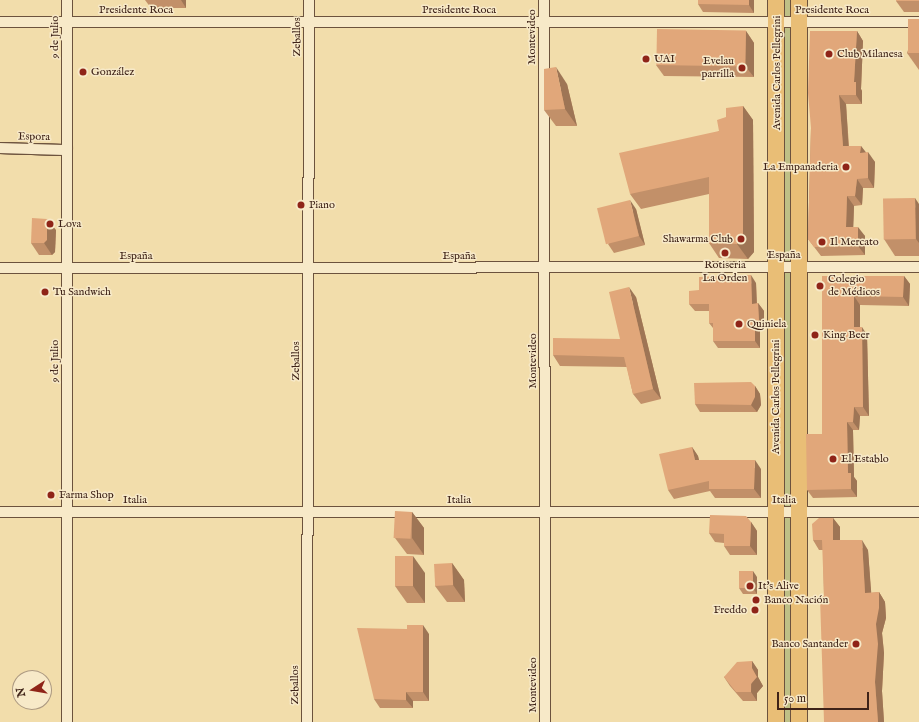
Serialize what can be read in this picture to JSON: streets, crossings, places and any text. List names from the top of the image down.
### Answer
{
  "streets": {
    "main road": ["Avenida Carlos Pellegrini"],
    "street": [
      "Presidente Roca",
      "9 de Julio",
      "Zeballos",
      "Montevideo",
      "Espora",
      "España",
      "Italia"
    ]
  },
  "crossings": [
    ["Presidente Roca", "9 de Julio"],
    ["Presidente Roca", "Zeballos"],
    ["Presidente Roca", "Montevideo"],
    ["Presidente Roca", "Avenida Carlos Pellegrini"],
    ["9 de Julio", "Espora"],
    ["9 de Julio", "España"],
    ["9 de Julio", "Italia"],
    ["Zeballos", "España"],
    ["Zeballos", "Italia"],
    ["Montevideo", "España"],
    ["Montevideo", "Italia"],
    ["Avenida Carlos Pellegrini", "España"],
    ["Avenida Carlos Pellegrini", "Italia"]
  ],
  "places": [
    "Club Milanesa",
    "UAI",
    "Evelau parrilla",
    "González",
    "La Empanaderia",
    "Piano",
    "Lova",
    "Shawarma Club",
    "Il Mercato",
    "Rotiseria La Orden",
    "Colegio de Médicos",
    "Tu Sandwich",
    "Quiniela",
    "King Beer",
    "El Establo",
    "Farma Shop",
    "It's Alive",
    "Banco Nación",
    "Freddo",
    "Banco Santander"
  ],
  "scale_bar": "50 m",
  "north": "left"
}
